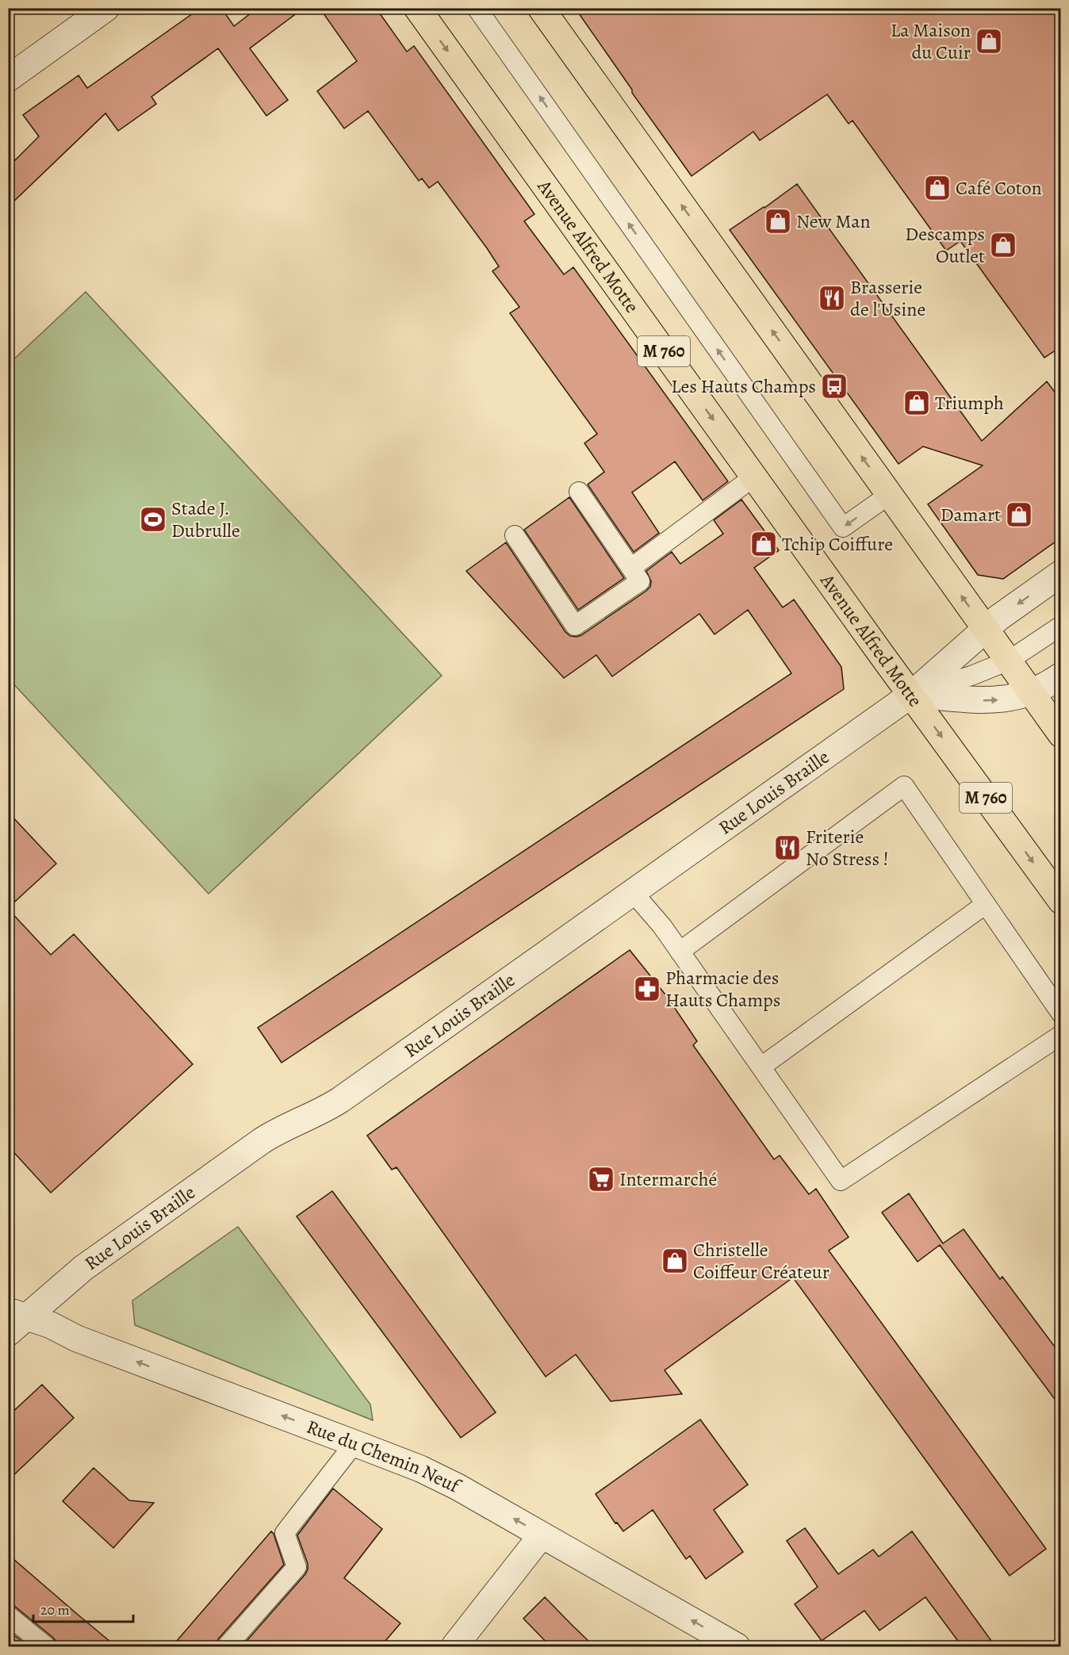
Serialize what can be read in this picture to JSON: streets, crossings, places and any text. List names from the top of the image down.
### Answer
{
  "streets": {
    "main road": ["Avenue Alfred Motte", "M 760"],
    "street": ["Rue Louis Braille", "Rue du Chemin Neuf"]
  },
  "crossings": [
    ["Avenue Alfred Motte", "Rue Louis Braille"],
    ["Rue Louis Braille", "Rue du Chemin Neuf"]
  ],
  "one_way": ["Rue du Chemin Neuf"],
  "places": {
    "shop": [
      "La Maison du Cuir",
      "Café Coton",
      "New Man",
      "Descamps Outlet",
      "Triumph",
      "Damart",
      "Tchip Coiffure",
      "Christelle Coiffeur Créateur"
    ],
    "restaurant": ["Brasserie de l'Usine", "Friterie No Stress !"],
    "bus stop": ["Les Hauts Champs"],
    "sports": ["Stade J. Dubrulle"],
    "pharmacy": ["Pharmacie des Hauts Champs"],
    "supermarket": ["Intermarché"]
  },
  "scale_bar": "20 m"
}
